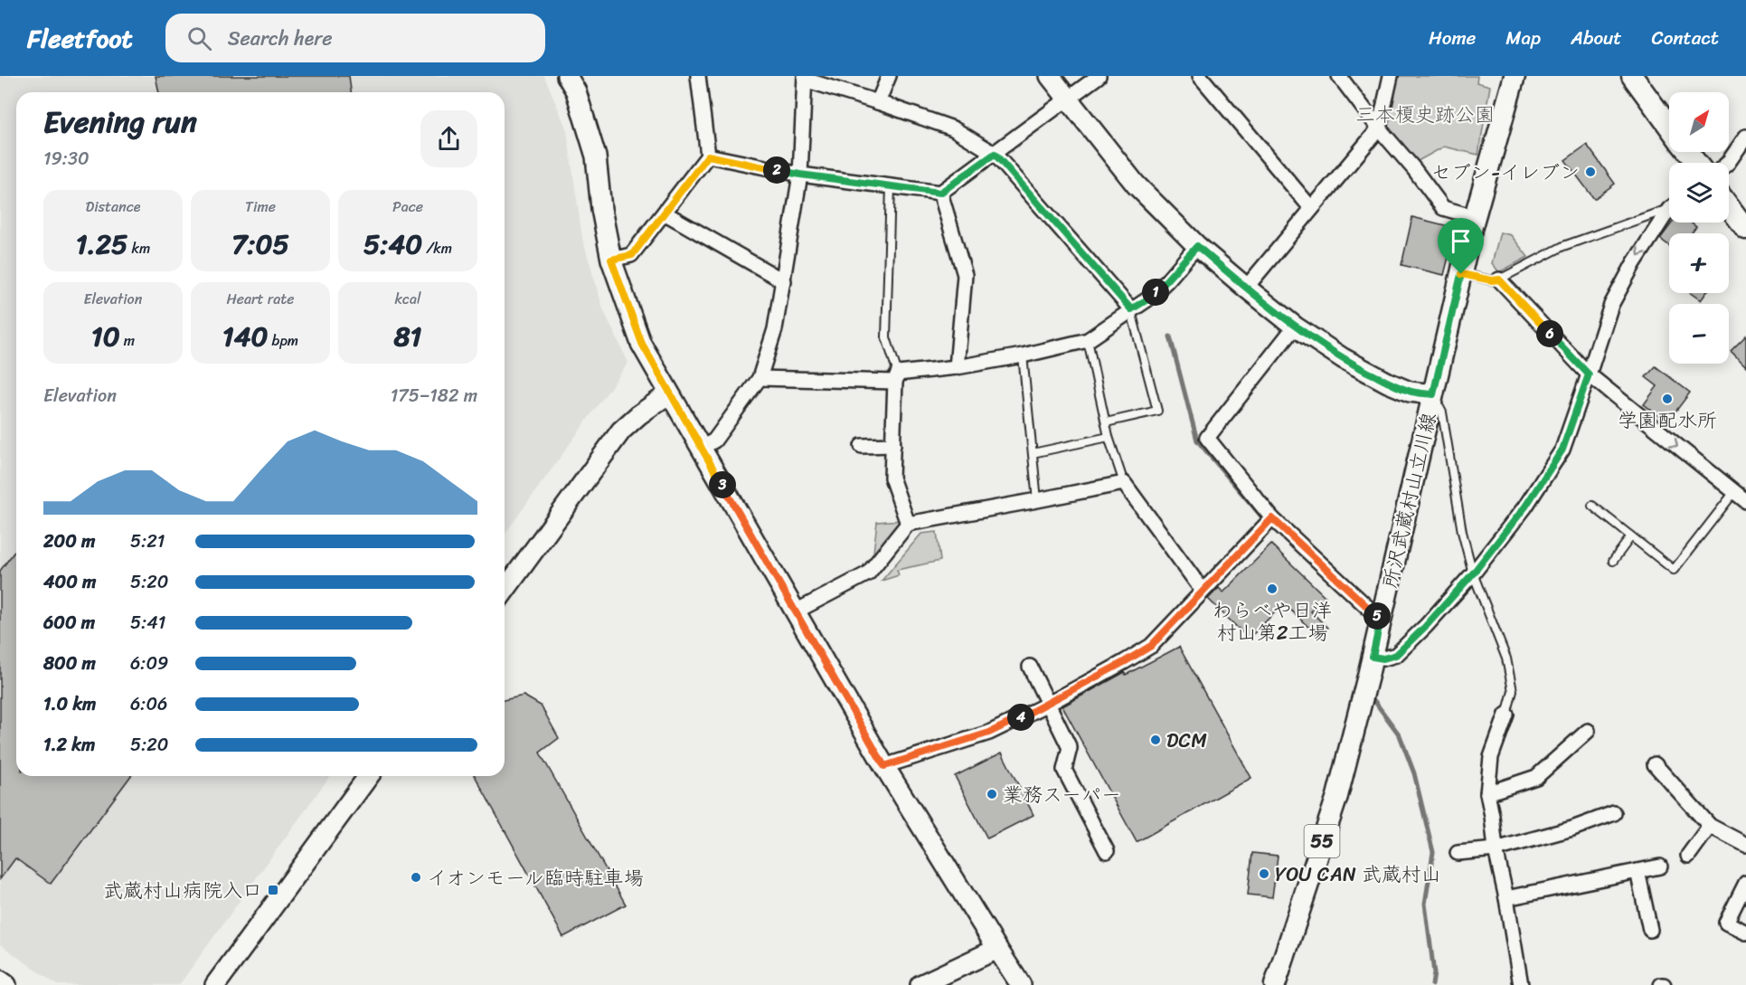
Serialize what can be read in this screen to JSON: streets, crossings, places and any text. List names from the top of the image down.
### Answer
{
  "streets": {
    "main road": ["所沢武蔵村山立川線", "55"]
  },
  "parks": ["三本榎史跡公園"],
  "places": {
    "other": [
      "セブン-イレブン",
      "学園配水所",
      "わらべや日洋 村山第2工場",
      "DCM",
      "業務スーパー",
      "YOU CAN 武蔵村山",
      "イオンモール臨時駐車場"
    ],
    "transit": ["武蔵村山病院入口"]
  },
  "north": "top right",
  "page": {
    "header": "Fleetfoot",
    "search": "Search here",
    "nav": [
      "Home",
      "Map",
      "About",
      "Contact"
    ],
    "map_buttons": ["+", "−"],
    "heading": ["Evening run", "19:30"],
    "pins": [
      "2",
      "1",
      "6",
      "3",
      "5",
      "4"
    ],
    "stats": [
      ["Distance", "1.25 km"],
      ["Time", "7:05"],
      ["Pace", "5:40 /km"],
      ["Elevation", "10 m"],
      ["Heart rate", "140 bpm"],
      ["kcal", "81"]
    ],
    "chart": ["Elevation", "175–182 m"],
    "list": [
      {
        "name": "200 m",
        "note": "5:21"
      },
      {
        "name": "400 m",
        "note": "5:20"
      },
      {
        "name": "600 m",
        "note": "5:41"
      },
      {
        "name": "800 m",
        "note": "6:09"
      },
      {
        "name": "1.0 km",
        "note": "6:06"
      },
      {
        "name": "1.2 km",
        "note": "5:20"
      }
    ]
  }
}
